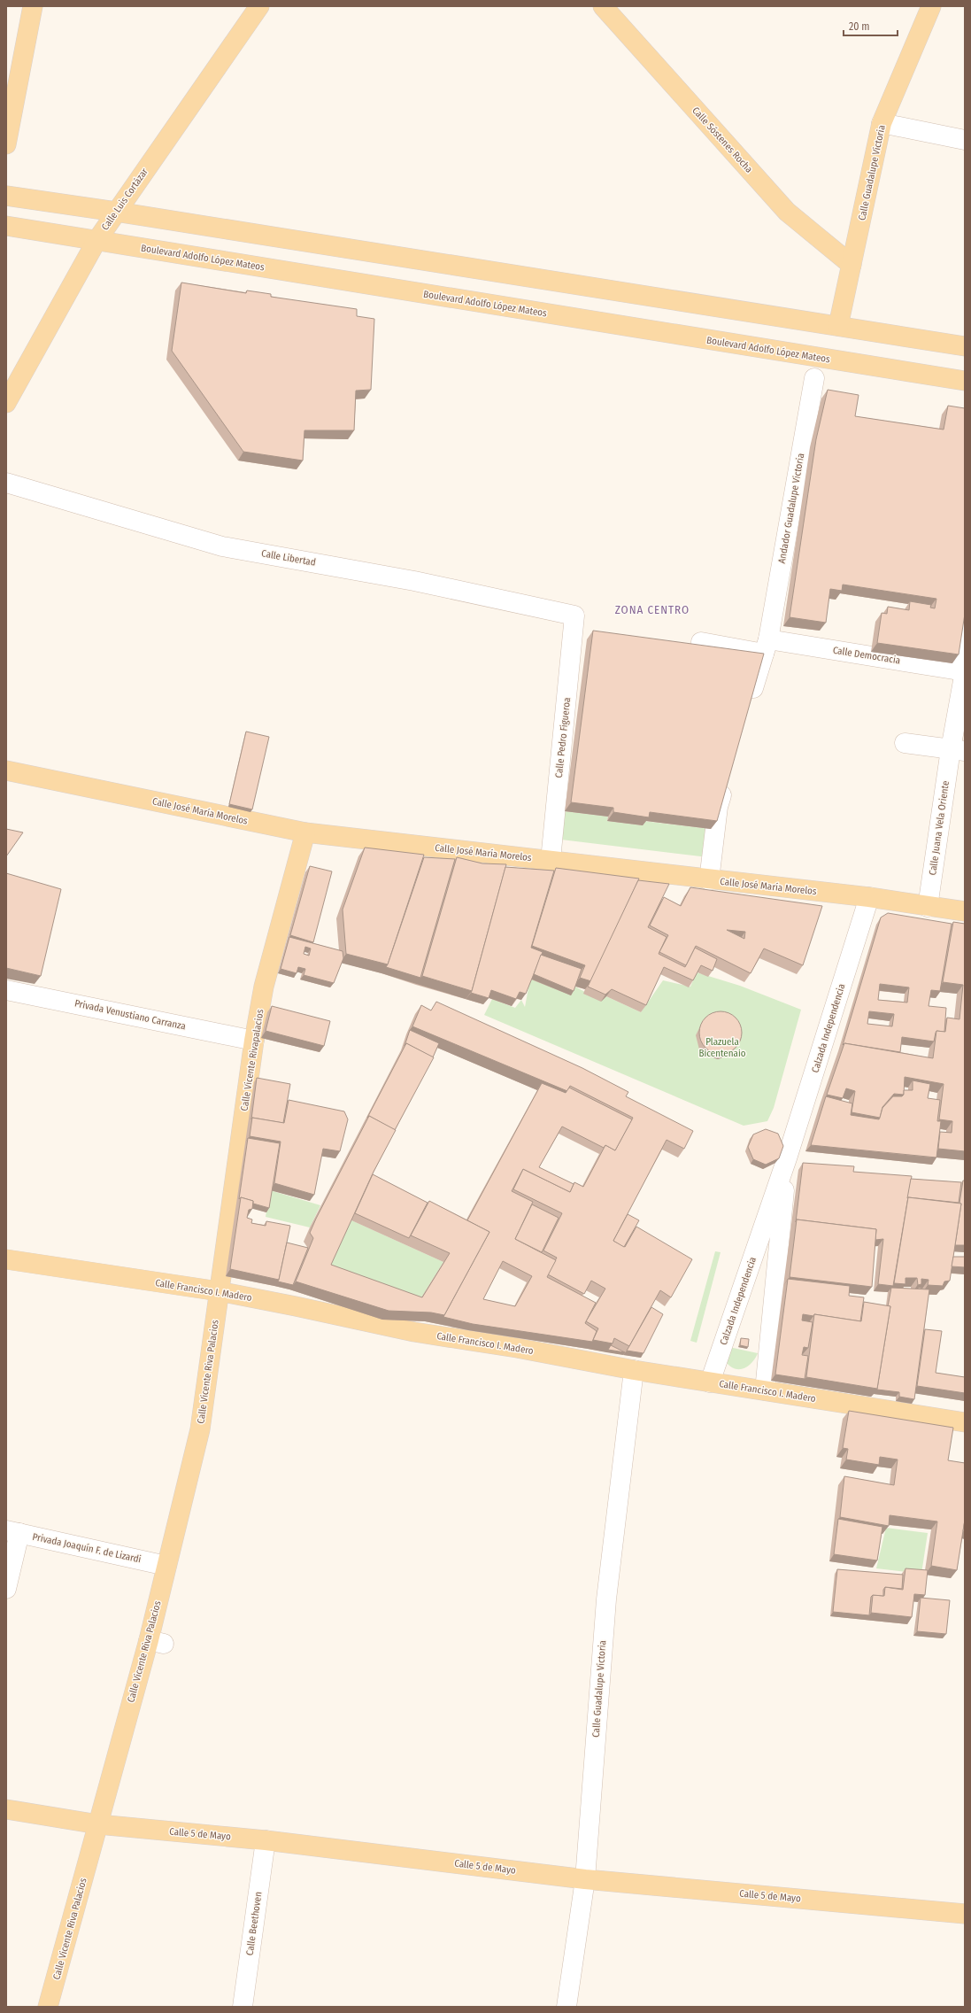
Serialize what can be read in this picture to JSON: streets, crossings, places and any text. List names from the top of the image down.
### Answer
{
  "streets": {
    "main road": [
      "Calle Sóstenes Rocha",
      "Calle Guadalupe Victoria",
      "Calle Luis Cortázar",
      "Boulevard Adolfo López Mateos",
      "Calle José María Morelos",
      "Calle Vicente Rivapalacios",
      "Calle Francisco I. Madero",
      "Calle Vicente Riva Palacios",
      "Calle 5 de Mayo"
    ],
    "street": [
      "Andador Guadalupe Victoria",
      "Calle Libertad",
      "Calle Democracia",
      "Calle Pedro Figueroa",
      "Calle Juana Vela Oriente",
      "Privada Venustiano Carranza",
      "Calzada Independencia",
      "Privada Joaquín F. de Lizardi",
      "Calle Beethoven"
    ]
  },
  "crossings": [
    ["Calle Sóstenes Rocha", "Calle Guadalupe Victoria"],
    ["Calle Guadalupe Victoria", "Calle Francisco I. Madero"],
    ["Calle Guadalupe Victoria", "Calle 5 de Mayo"],
    ["Calle Luis Cortázar", "Boulevard Adolfo López Mateos"],
    ["Andador Guadalupe Victoria", "Calle Democracia"],
    ["Calle Libertad", "Calle Pedro Figueroa"],
    ["Calle Democracia", "Calle Juana Vela Oriente"],
    ["Calle Pedro Figueroa", "Calle José María Morelos"],
    ["Calle José María Morelos", "Calle Juana Vela Oriente"],
    ["Calle José María Morelos", "Calzada Independencia"],
    ["Calle José María Morelos", "Calle Vicente Rivapalacios"],
    ["Privada Venustiano Carranza", "Calle Vicente Rivapalacios"],
    ["Calzada Independencia", "Calle Francisco I. Madero"],
    ["Calle Vicente Rivapalacios", "Calle Francisco I. Madero"],
    ["Calle Vicente Rivapalacios", "Calle Vicente Riva Palacios"],
    ["Calle Francisco I. Madero", "Calle Vicente Riva Palacios"],
    ["Calle Vicente Riva Palacios", "Privada Joaquín F. de Lizardi"],
    ["Calle Vicente Riva Palacios", "Calle 5 de Mayo"],
    ["Calle 5 de Mayo", "Calle Beethoven"]
  ],
  "districts": ["ZONA CENTRO"],
  "parks": ["Plazuela Bicentenaio"],
  "scale_bar": "20 m"
}
